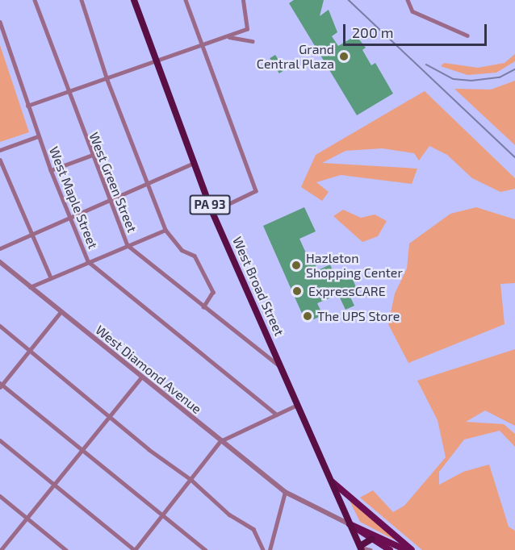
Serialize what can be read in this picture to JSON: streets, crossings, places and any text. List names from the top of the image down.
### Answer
{
  "streets": {
    "highway": ["PA 93", "West Broad Street"],
    "street": ["West Green Street", "West Maple Street", "West Diamond Avenue"]
  },
  "crossings": [
    ["West Green Street", "West Broad Street"],
    ["PA 93", "West Broad Street"],
    ["PA 93", "West Diamond Avenue"],
    ["West Broad Street", "West Diamond Avenue"]
  ],
  "places": [
    "Grand Central Plaza",
    "Hazleton Shopping Center",
    "ExpressCARE",
    "The UPS Store"
  ],
  "scale_bar": "200 m"
}
